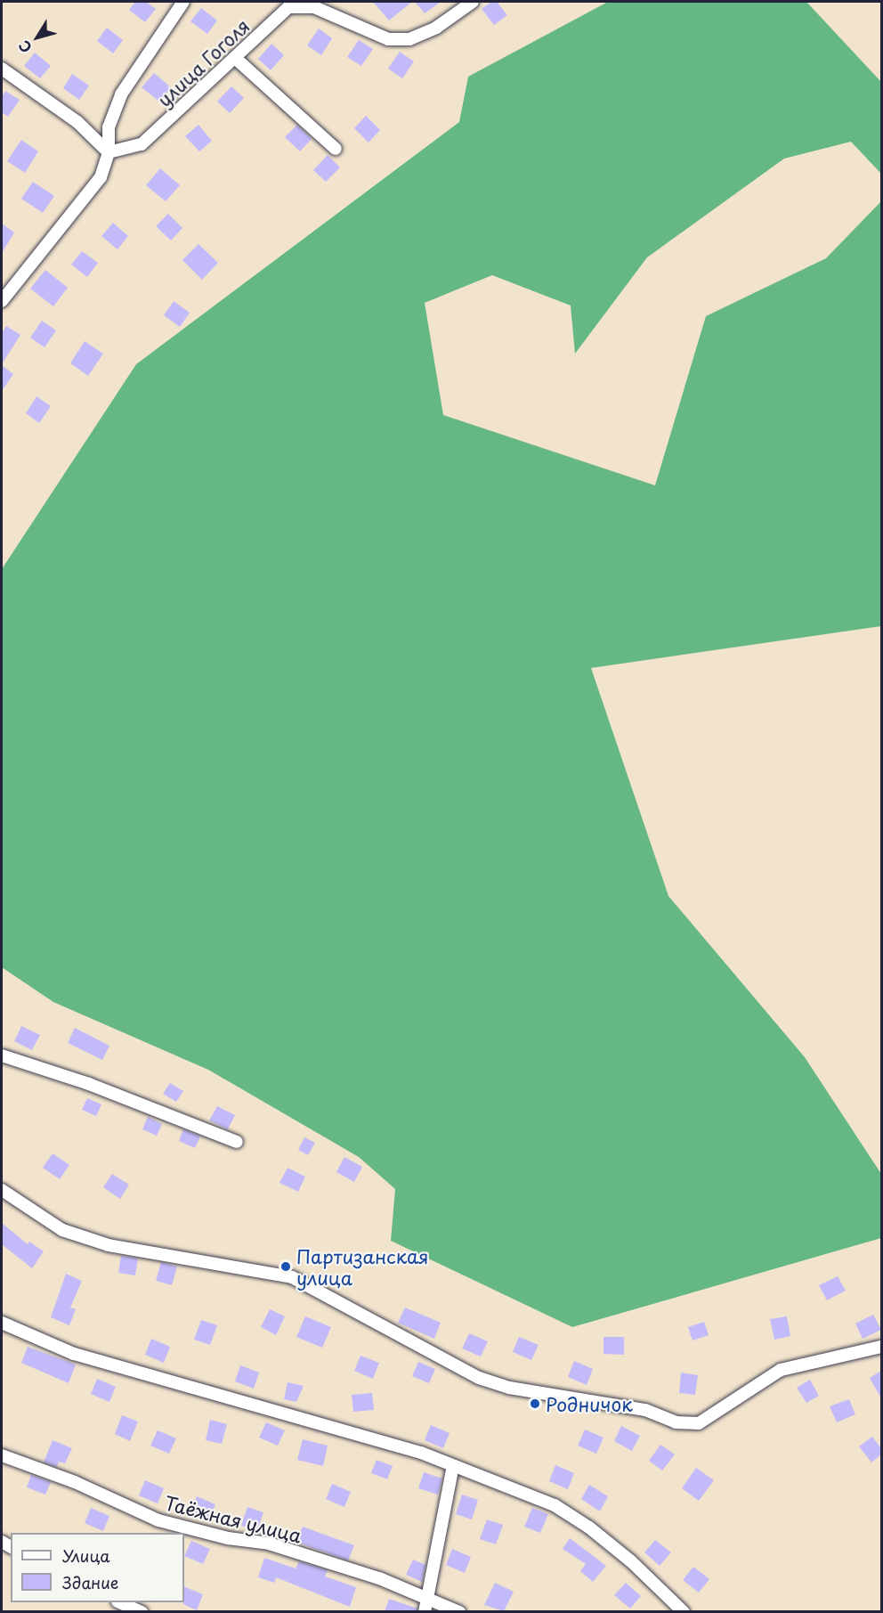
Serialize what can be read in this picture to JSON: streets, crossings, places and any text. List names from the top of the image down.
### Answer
{
  "streets": {
    "street": ["улица Гоголя", "Таёжная улица"]
  },
  "places": ["Партизанская улица", "Родничок"],
  "legend": ["Улица", "Здание"],
  "north": "bottom left"
}
